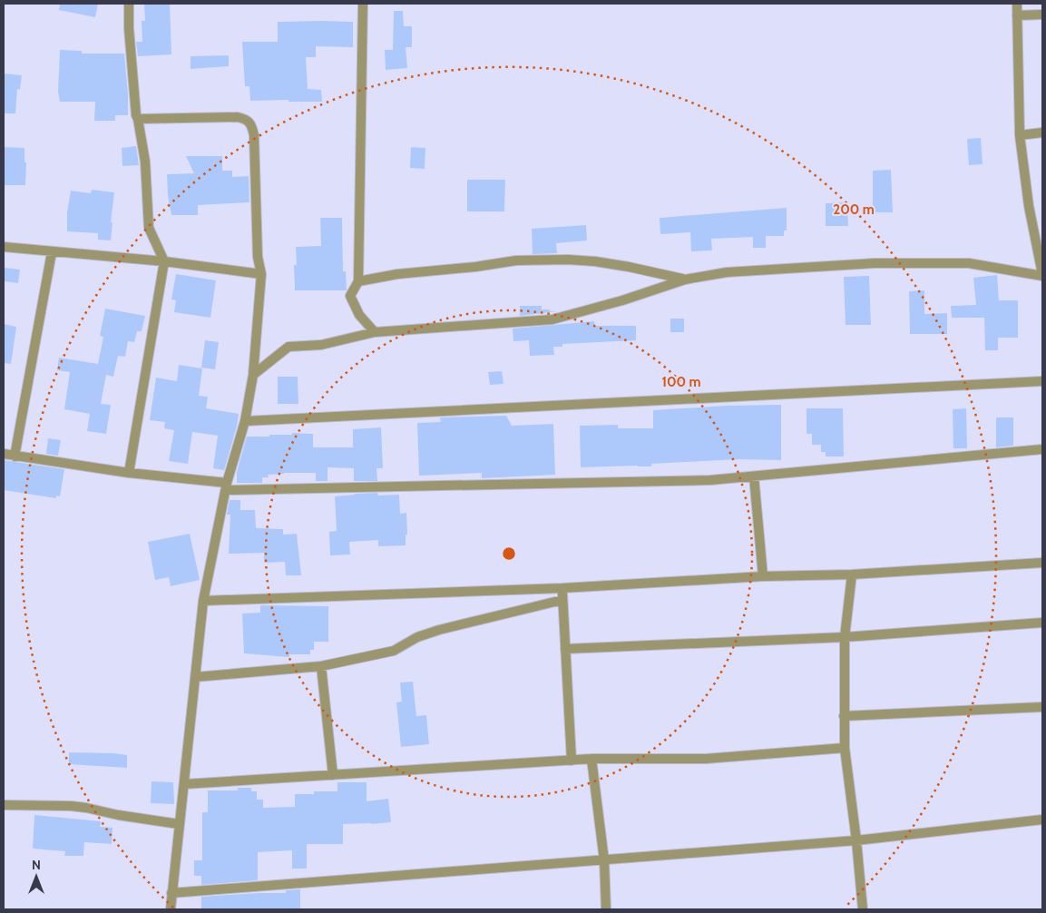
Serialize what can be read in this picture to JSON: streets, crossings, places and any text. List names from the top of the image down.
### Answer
{
  "north": "top",
  "rings": ["200 m", "100 m"]
}
